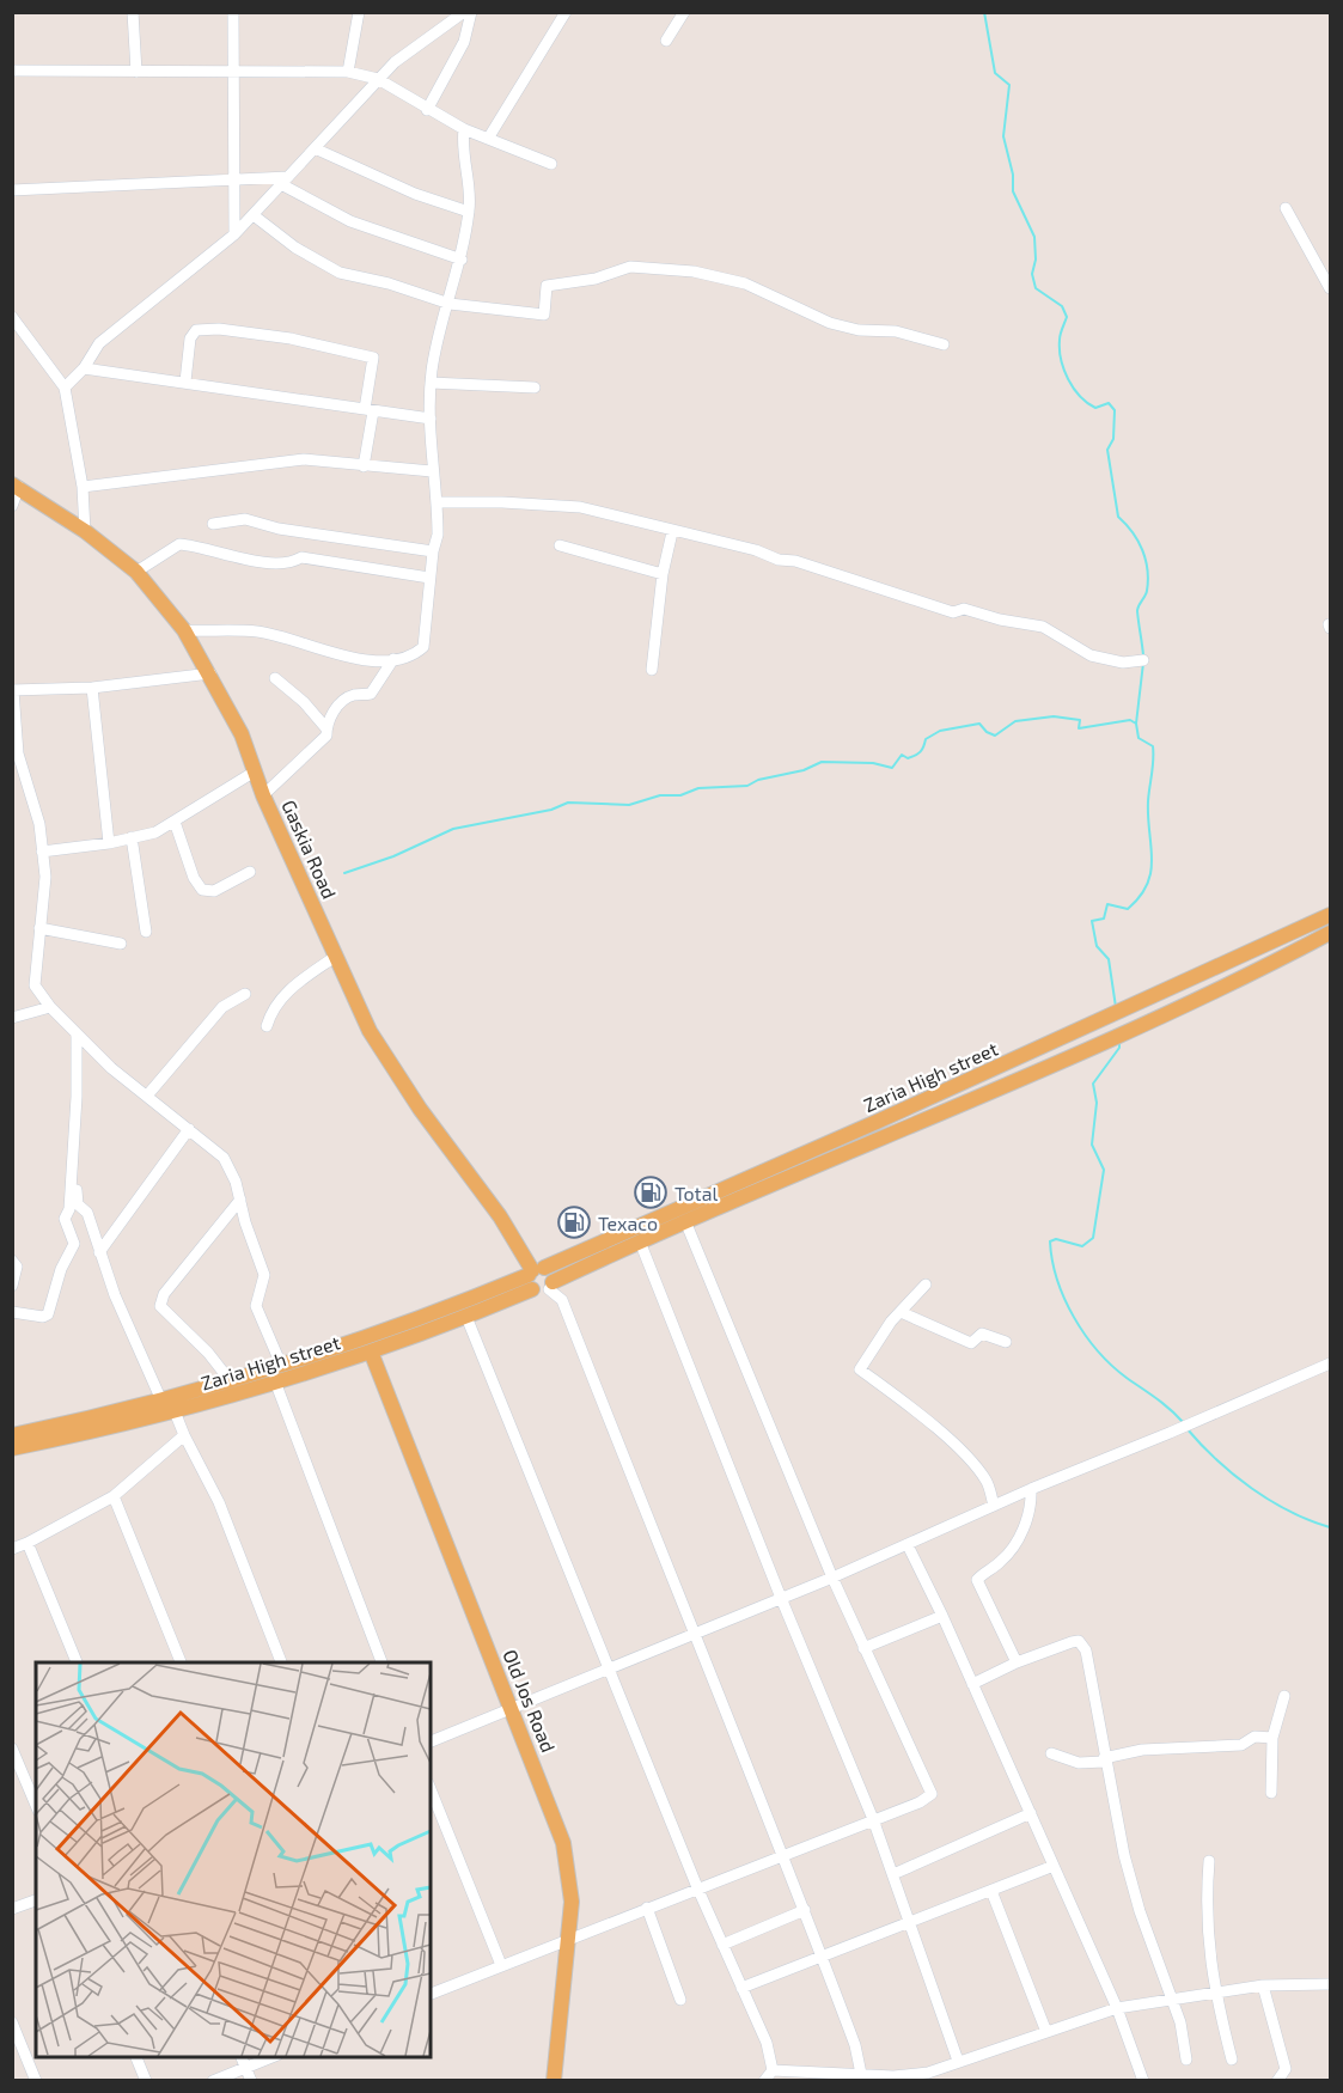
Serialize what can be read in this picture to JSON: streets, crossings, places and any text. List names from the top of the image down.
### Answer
{
  "streets": {
    "main road": ["Gaskia Road", "Zaria High street", "Old Jos Road"]
  },
  "crossings": [
    ["Gaskia Road", "Zaria High street"],
    ["Zaria High street", "Old Jos Road"]
  ],
  "places": {
    "fuel station": ["Total", "Texaco"]
  }
}
